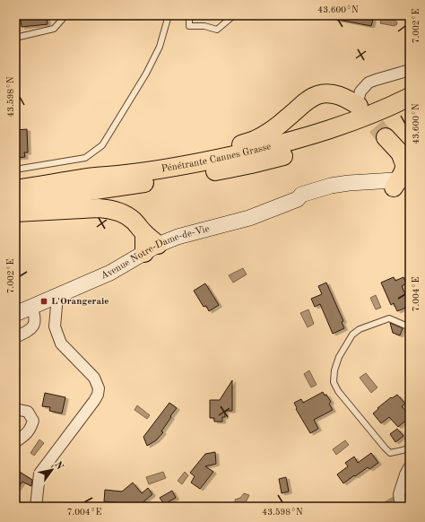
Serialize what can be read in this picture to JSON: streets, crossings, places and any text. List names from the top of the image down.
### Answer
{
  "streets": {
    "highway": ["Pénétrante Cannes Grasse"],
    "main road": ["Avenue Notre-Dame-de-Vie"]
  },
  "places": {
    "transit": ["L'Orangeraie"]
  },
  "north": "top right",
  "coordinates": [
    "43.600°N",
    "7.002°E",
    "43.598°N",
    "7.004°E"
  ]
}
